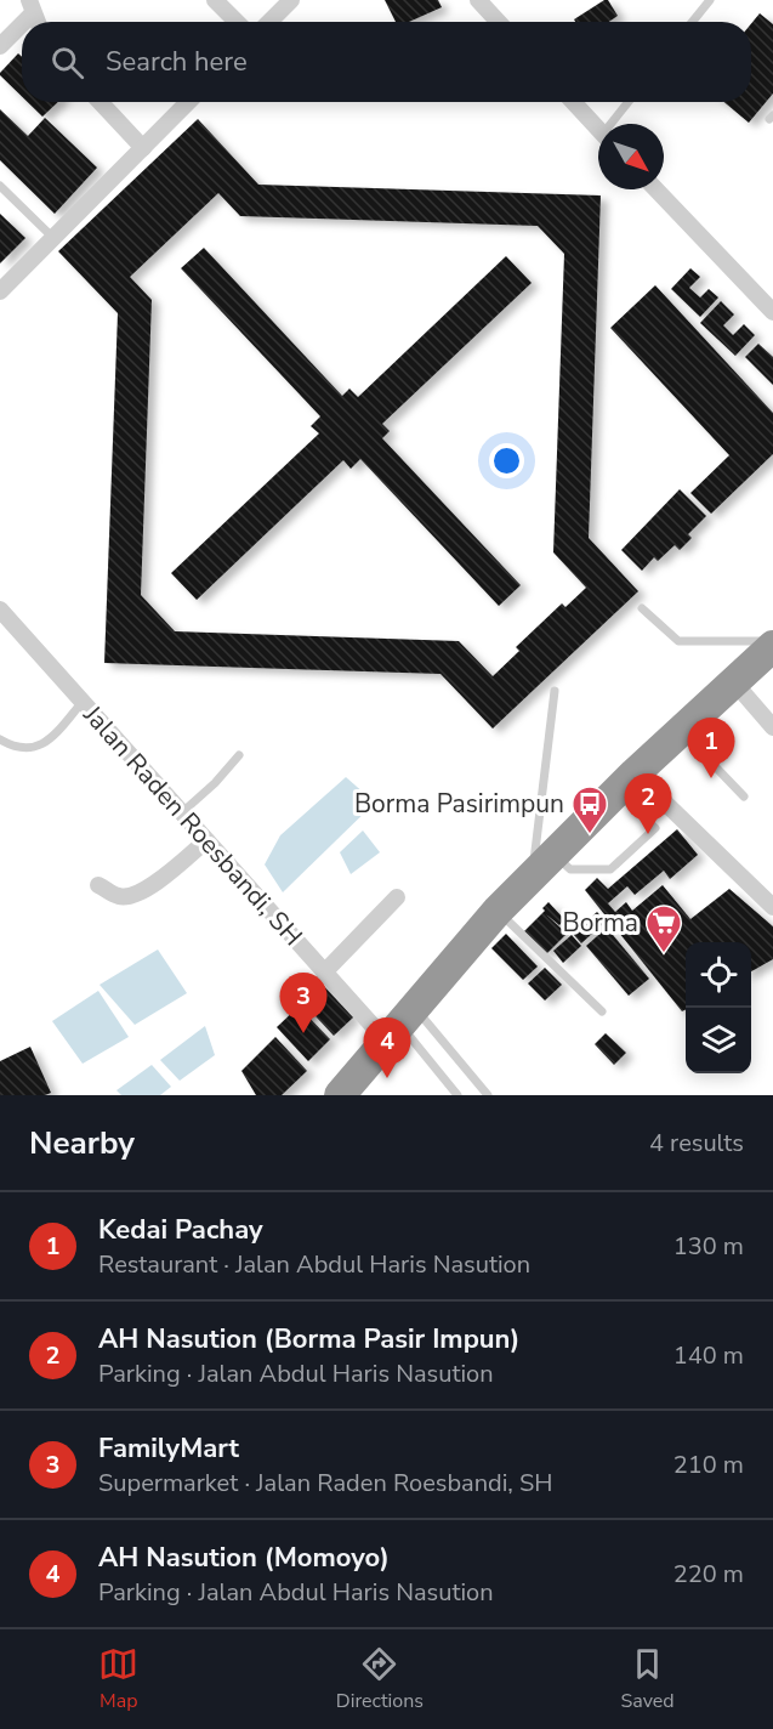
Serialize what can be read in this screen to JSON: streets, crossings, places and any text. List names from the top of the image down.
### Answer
{
  "streets": {
    "street": ["Jalan Raden Roesbandi, SH"]
  },
  "places": {
    "bus stop": ["Borma Pasirimpun"],
    "supermarket": ["Borma"]
  },
  "north": "bottom right",
  "page": {
    "search": "Search here",
    "pins": [
      "1",
      "2",
      "3",
      "4"
    ],
    "heading": ["Nearby", "4 results"],
    "list": [
      {
        "mark": "1",
        "name": "Kedai Pachay",
        "note": "Restaurant · Jalan Abdul Haris Nasution",
        "value": "130 m"
      },
      {
        "mark": "2",
        "name": "AH Nasution (Borma Pasir Impun)",
        "note": "Parking · Jalan Abdul Haris Nasution",
        "value": "140 m"
      },
      {
        "mark": "3",
        "name": "FamilyMart",
        "note": "Supermarket · Jalan Raden Roesbandi, SH",
        "value": "210 m"
      },
      {
        "mark": "4",
        "name": "AH Nasution (Momoyo)",
        "note": "Parking · Jalan Abdul Haris Nasution",
        "value": "220 m"
      }
    ],
    "nav": ["Map", "Directions", "Saved"]
  }
}
